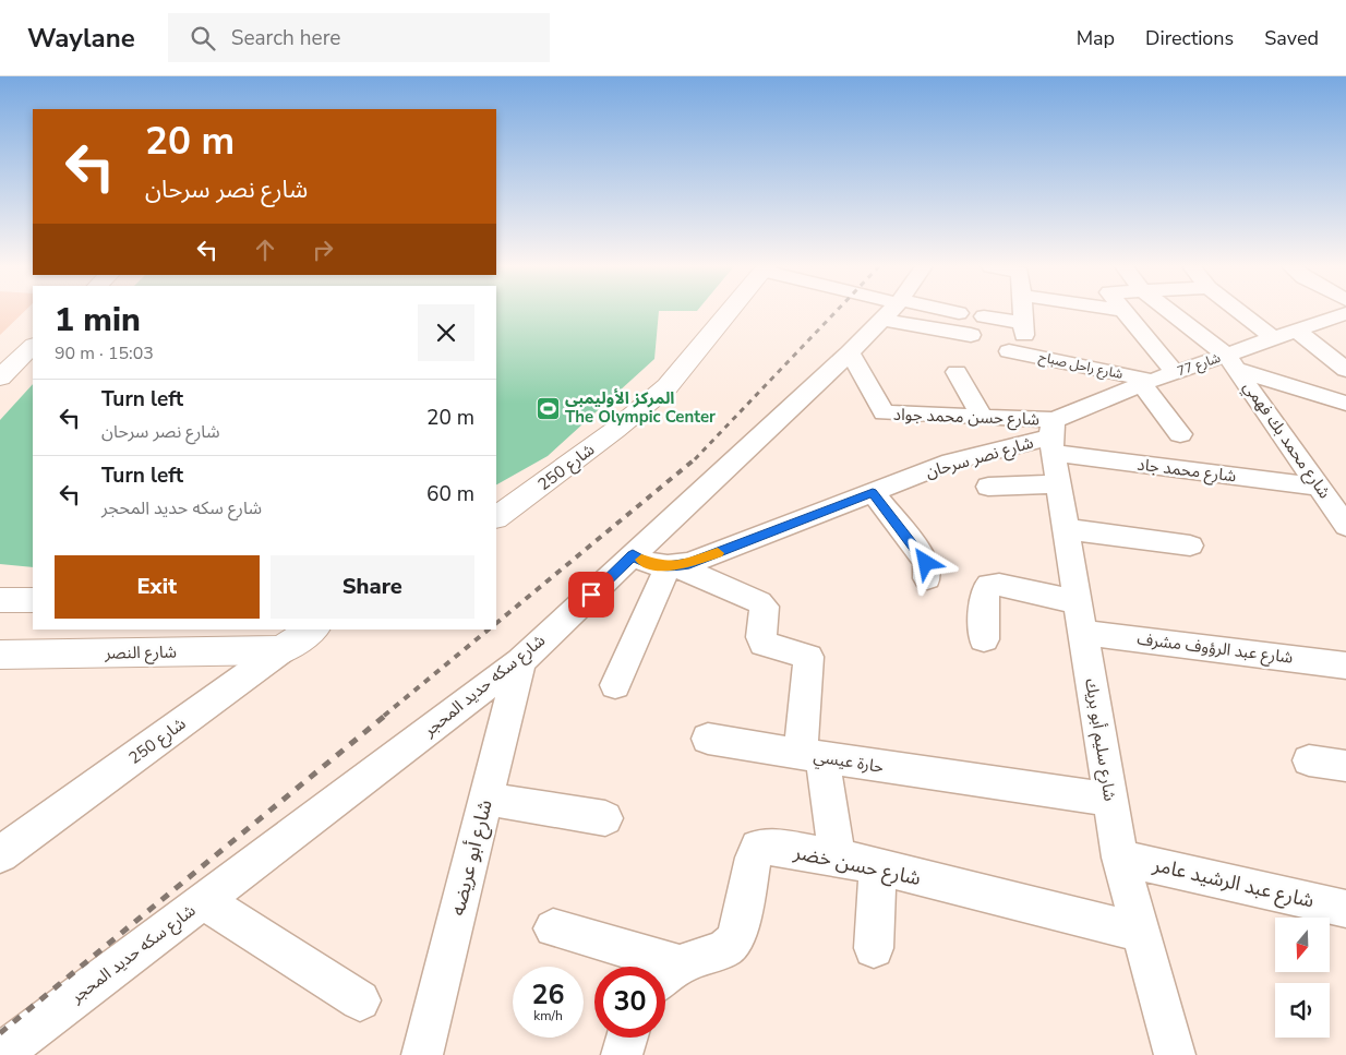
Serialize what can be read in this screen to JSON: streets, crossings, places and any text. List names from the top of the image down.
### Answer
{
  "streets": {
    "street": [
      "شارع 77",
      "شارع راحل صباح",
      "شارع حسن محمد جواد",
      "شارع محمد بك فهمي",
      "شارع نصر سرحان",
      "شارع 250",
      "شارع محمد جاد",
      "شارع عبد الرؤوف مشرف",
      "شارع النصر",
      "شارع سكه حديد المحجر",
      "شارع سليم أبو بريك",
      "حارة عيسي",
      "شارع أبو عريضه",
      "شارع حسن خضر",
      "شارع عبد الرشيد عامر"
    ]
  },
  "crossings": [
    ["شارع 77", "شارع راحل صباح"],
    ["شارع 77", "شارع حسن محمد جواد"],
    ["شارع 77", "شارع محمد بك فهمي"],
    ["شارع 77", "شارع نصر سرحان"],
    ["شارع 77", "شارع محمد جاد"],
    ["شارع 77", "شارع سليم أبو بريك"],
    ["شارع حسن محمد جواد", "شارع نصر سرحان"],
    ["شارع حسن محمد جواد", "شارع محمد جاد"],
    ["شارع حسن محمد جواد", "شارع سكه حديد المحجر"],
    ["شارع حسن محمد جواد", "شارع سليم أبو بريك"],
    ["شارع محمد بك فهمي", "شارع محمد جاد"],
    ["شارع نصر سرحان", "شارع محمد جاد"],
    ["شارع نصر سرحان", "شارع سليم أبو بريك"],
    ["شارع نصر سرحان", "حارة عيسي"],
    ["شارع 250", "شارع النصر"],
    ["شارع محمد جاد", "شارع سليم أبو بريك"],
    ["شارع عبد الرؤوف مشرف", "شارع سليم أبو بريك"],
    ["شارع سكه حديد المحجر", "شارع أبو عريضه"],
    ["شارع سليم أبو بريك", "حارة عيسي"],
    ["شارع سليم أبو بريك", "شارع حسن خضر"],
    ["شارع سليم أبو بريك", "شارع عبد الرشيد عامر"]
  ],
  "places": {
    "sports": ["المركز الأوليمبى The Olympic Center"]
  },
  "north": "bottom",
  "page": {
    "header": "Waylane",
    "search": "Search here",
    "nav": ["Map", "Directions", "Saved"],
    "turn": ["20 m", "شارع نصر سرحان"],
    "heading": ["1 min", "90 m · 15:03"],
    "list": [
      {
        "name": "Turn left",
        "note": "شارع نصر سرحان",
        "value": "20 m"
      },
      {
        "name": "Turn left",
        "note": "شارع سكه حديد المحجر",
        "value": "60 m"
      }
    ],
    "buttons": ["Exit", "Share"],
    "speed": "26 km/h",
    "limit": "30"
  }
}
